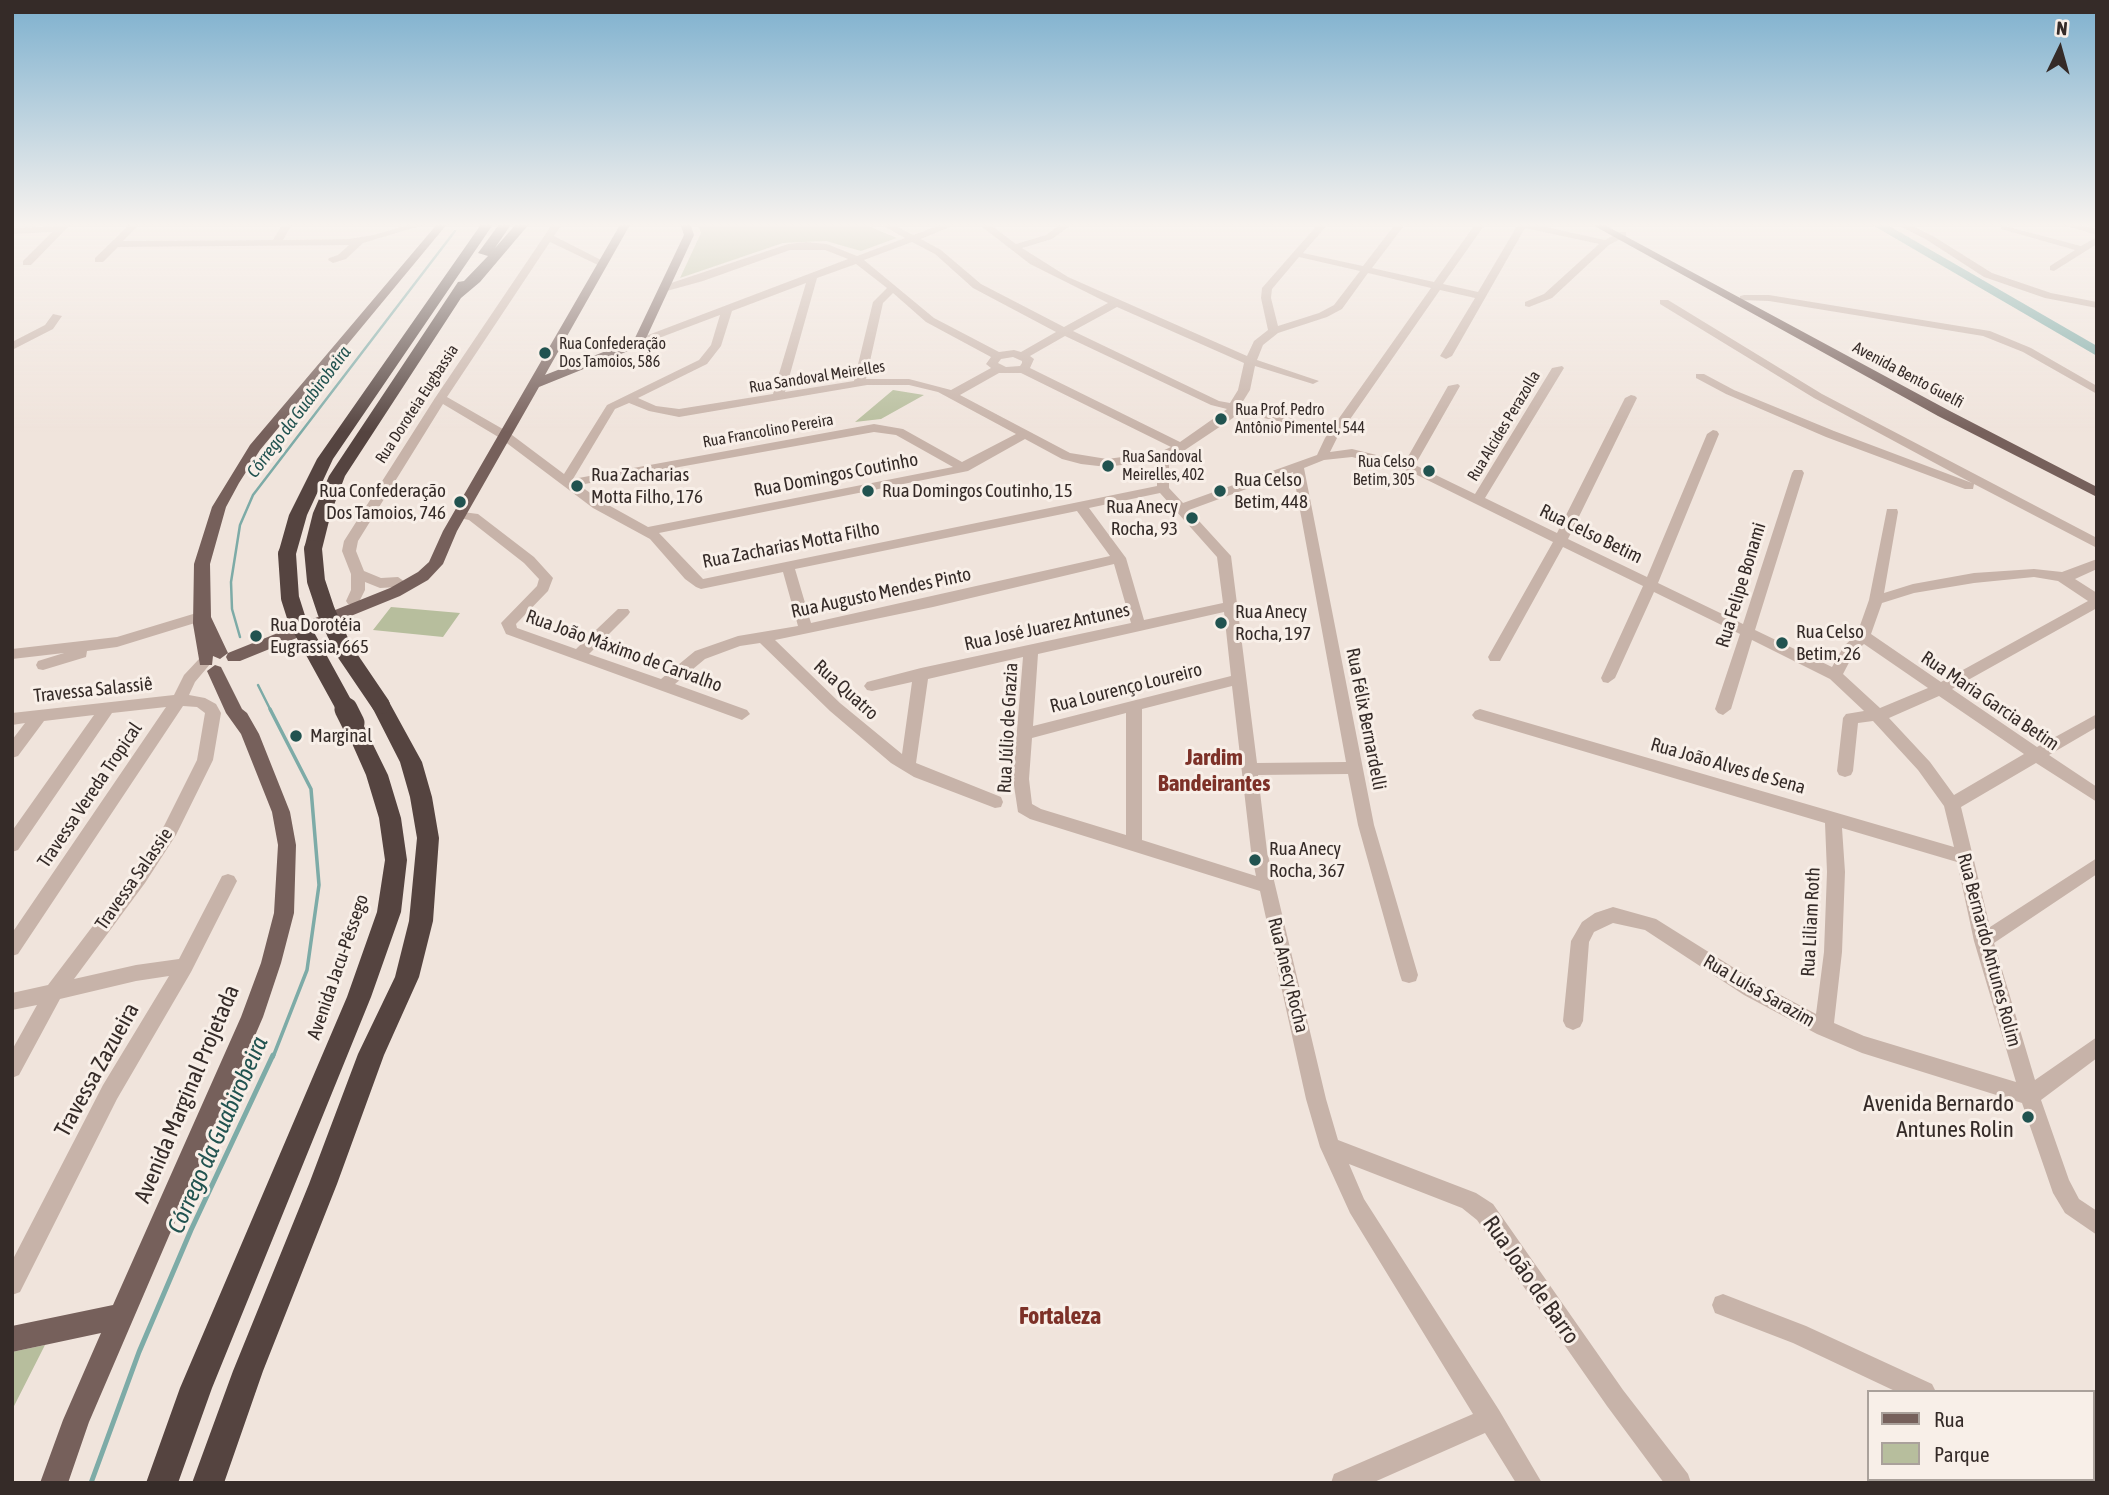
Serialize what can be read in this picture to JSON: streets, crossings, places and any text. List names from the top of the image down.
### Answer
{
  "streets": {
    "highway": ["Avenida Jacu-Pêssego"],
    "main road": ["Avenida Bento Guelfi", "Avenida Marginal Projetada"],
    "street": [
      "Rua Sandoval Meirelles",
      "Rua Doroteia Eugbassia",
      "Rua Alcides Perazolla",
      "Rua Francolino Pereira",
      "Rua Domingos Coutinho",
      "Rua Celso Betim",
      "Rua Zacharias Motta Filho",
      "Rua Felipe Bonami",
      "Rua Augusto Mendes Pinto",
      "Rua José Juarez Antunes",
      "Rua João Máximo de Carvalho",
      "Rua Lourenço Loureiro",
      "Travessa Salassiê",
      "Rua Quatro",
      "Rua Maria Garcia Betim",
      "Rua Félix Bernardelli",
      "Rua Júlio de Grazia",
      "Rua João Alves de Sena",
      "Travessa Vereda Tropical",
      "Travessa Salassie",
      "Rua Liliam Roth",
      "Rua Bernardo Antunes Rolim",
      "Rua Anecy Rocha",
      "Rua Luísa Sarazim",
      "Travessa Zazueira",
      "Rua João de Barro"
    ]
  },
  "crossings": [
    ["Rua Sandoval Meirelles", "Rua Domingos Coutinho"],
    ["Rua Doroteia Eugbassia", "Rua Zacharias Motta Filho"],
    ["Rua Alcides Perazolla", "Rua Celso Betim"],
    ["Rua Francolino Pereira", "Rua Domingos Coutinho"],
    ["Rua Francolino Pereira", "Rua Zacharias Motta Filho"],
    ["Rua Domingos Coutinho", "Rua Zacharias Motta Filho"],
    ["Rua Celso Betim", "Rua Felipe Bonami"],
    ["Rua Celso Betim", "Rua Félix Bernardelli"],
    ["Rua Celso Betim", "Rua Bernardo Antunes Rolim"],
    ["Rua Celso Betim", "Rua Anecy Rocha"],
    ["Rua Zacharias Motta Filho", "Rua Anecy Rocha"],
    ["Rua Augusto Mendes Pinto", "Rua João Máximo de Carvalho"],
    ["Rua Augusto Mendes Pinto", "Rua Quatro"],
    ["Rua José Juarez Antunes", "Rua Júlio de Grazia"],
    ["Rua José Juarez Antunes", "Rua Anecy Rocha"],
    ["Rua Lourenço Loureiro", "Rua Júlio de Grazia"],
    ["Rua Lourenço Loureiro", "Rua Anecy Rocha"],
    ["Travessa Salassiê", "Travessa Vereda Tropical"],
    ["Travessa Salassiê", "Travessa Salassie"],
    ["Rua João Alves de Sena", "Rua Liliam Roth"],
    ["Rua João Alves de Sena", "Rua Bernardo Antunes Rolim"],
    ["Travessa Vereda Tropical", "Travessa Salassie"],
    ["Travessa Vereda Tropical", "Avenida Marginal Projetada"],
    ["Rua Liliam Roth", "Rua Luísa Sarazim"],
    ["Rua Bernardo Antunes Rolim", "Rua Luísa Sarazim"],
    ["Rua Anecy Rocha", "Rua João de Barro"]
  ],
  "districts": ["Jardim Bandeirantes", "Fortaleza"],
  "water": ["Córrego da Guabirobeira"],
  "places": [
    "Rua Confederação Dos Tamoios, 586",
    "Rua Prof. Pedro Antônio Pimentel, 544",
    "Rua Sandoval Meirelles, 402",
    "Rua Celso Betim, 305",
    "Rua Zacharias Motta Filho, 176",
    "Rua Domingos Coutinho, 15",
    "Rua Celso Betim, 448",
    "Rua Confederação Dos Tamoios, 746",
    "Rua Anecy Rocha, 93",
    "Rua Anecy Rocha, 197",
    "Rua Dorotéia Eugrassia, 665",
    "Rua Celso Betim, 26",
    "Marginal",
    "Rua Anecy Rocha, 367",
    "Avenida Bernardo Antunes Rolin"
  ],
  "legend": ["Rua", "Parque"],
  "north": "top"
}
